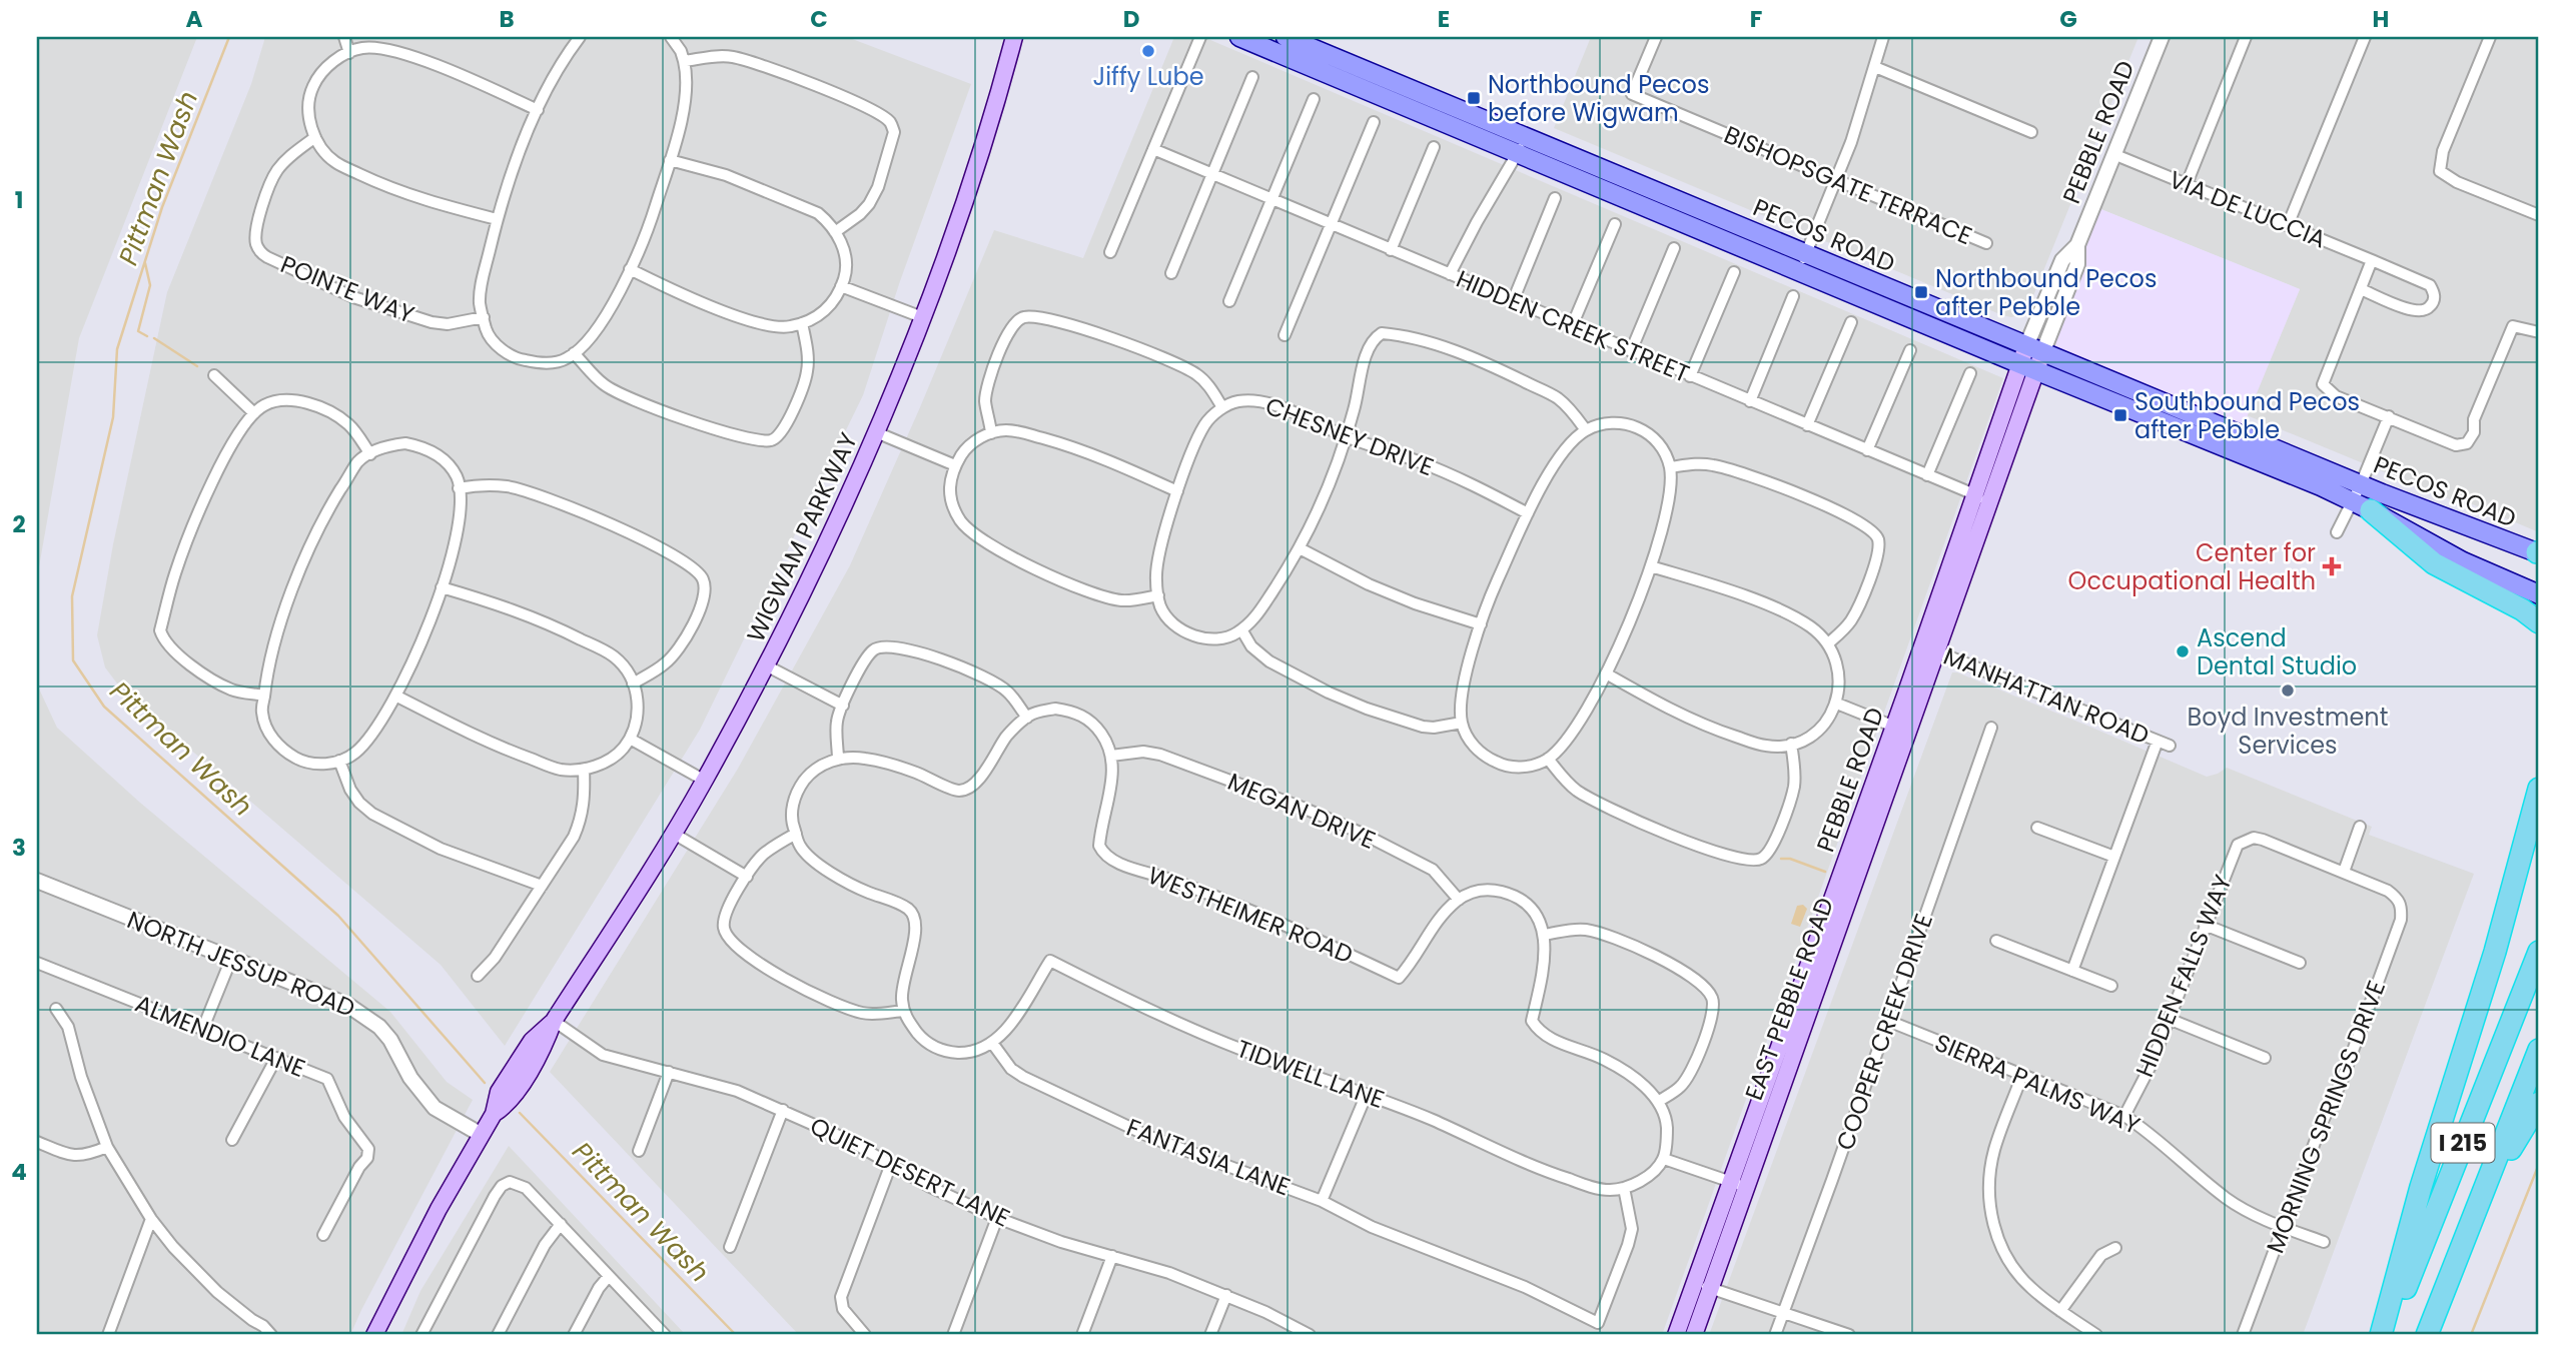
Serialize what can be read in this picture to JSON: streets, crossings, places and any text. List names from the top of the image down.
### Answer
{
  "streets": {
    "highway": ["I 215"],
    "main road": [
      "PEBBLE ROAD",
      "PECOS ROAD",
      "WIGWAM PARKWAY",
      "EAST PEBBLE ROAD"
    ],
    "street": [
      "BISHOPSGATE TERRACE",
      "VIA DE LUCCIA",
      "POINTE WAY",
      "HIDDEN CREEK STREET",
      "CHESNEY DRIVE",
      "MANHATTAN ROAD",
      "MEGAN DRIVE",
      "WESTHEIMER ROAD",
      "NORTH JESSUP ROAD",
      "HIDDEN FALLS WAY",
      "COOPER CREEK DRIVE",
      "ALMENDIO LANE",
      "TIDWELL LANE",
      "SIERRA PALMS WAY",
      "MORNING SPRINGS DRIVE",
      "FANTASIA LANE",
      "QUIET DESERT LANE"
    ]
  },
  "crossings": [
    ["PEBBLE ROAD", "VIA DE LUCCIA"],
    ["PEBBLE ROAD", "PECOS ROAD"],
    ["PEBBLE ROAD", "HIDDEN CREEK STREET"],
    ["PEBBLE ROAD", "MANHATTAN ROAD"],
    ["PEBBLE ROAD", "EAST PEBBLE ROAD"],
    ["PECOS ROAD", "EAST PEBBLE ROAD"],
    ["HIDDEN CREEK STREET", "EAST PEBBLE ROAD"],
    ["WIGWAM PARKWAY", "NORTH JESSUP ROAD"],
    ["WIGWAM PARKWAY", "QUIET DESERT LANE"],
    ["MANHATTAN ROAD", "EAST PEBBLE ROAD"],
    ["MEGAN DRIVE", "WESTHEIMER ROAD"],
    ["HIDDEN FALLS WAY", "SIERRA PALMS WAY"],
    ["HIDDEN FALLS WAY", "MORNING SPRINGS DRIVE"],
    ["COOPER CREEK DRIVE", "SIERRA PALMS WAY"],
    ["TIDWELL LANE", "FANTASIA LANE"],
    ["SIERRA PALMS WAY", "MORNING SPRINGS DRIVE"]
  ],
  "water": ["Pittman Wash"],
  "places": {
    "other": ["Jiffy Lube", "Ascend Dental Studio", "Boyd Investment Services"],
    "transit": ["Northbound Pecos before Wigwam", "Northbound Pecos after Pebble", "Southbound Pecos after Pebble"],
    "health": ["Center for Occupational Health"]
  },
  "grid": {
    "columns": [
      "A",
      "B",
      "C",
      "D",
      "E",
      "F",
      "G",
      "H"
    ],
    "rows": [
      "1",
      "2",
      "3",
      "4"
    ]
  }
}
